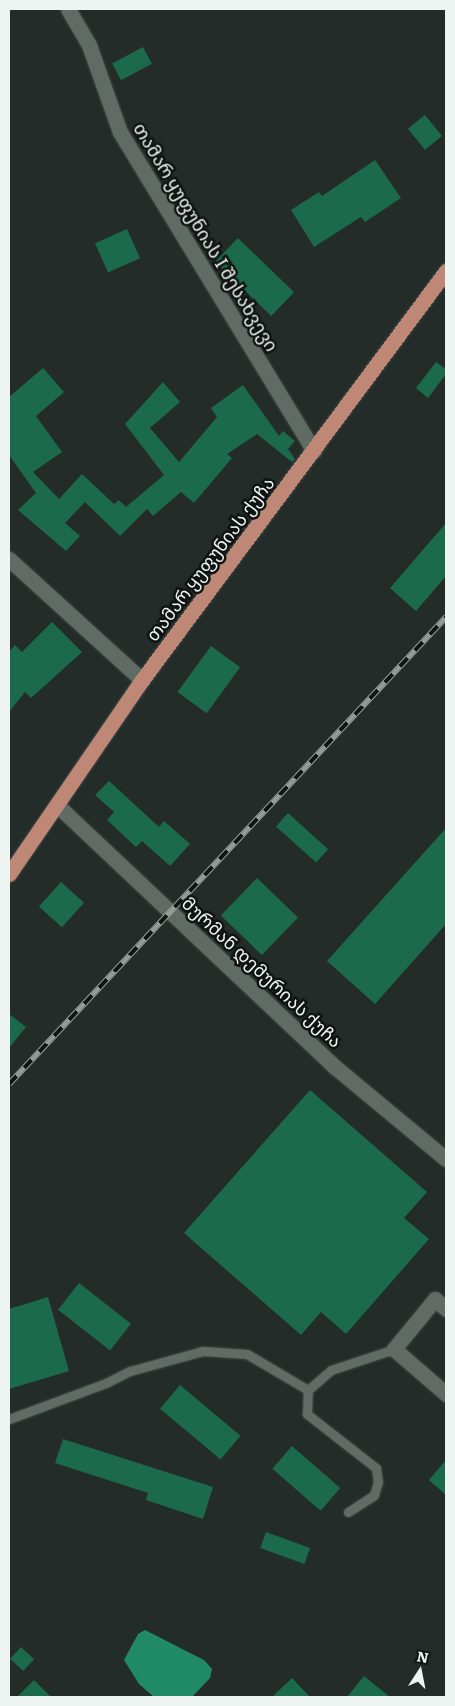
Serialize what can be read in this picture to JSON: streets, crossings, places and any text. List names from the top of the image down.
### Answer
{
  "streets": {
    "main road": ["თამარ ყუფუნიას ქუჩა"],
    "street": ["თამარ ყუფუნიას I შესახვევი", "მურმან დემურიას ქუჩა"]
  },
  "crossings": [
    ["თამარ ყუფუნიას I შესახვევი", "თამარ ყუფუნიას ქუჩა"],
    ["თამარ ყუფუნიას ქუჩა", "მურმან დემურიას ქუჩა"]
  ],
  "north": "top"
}
